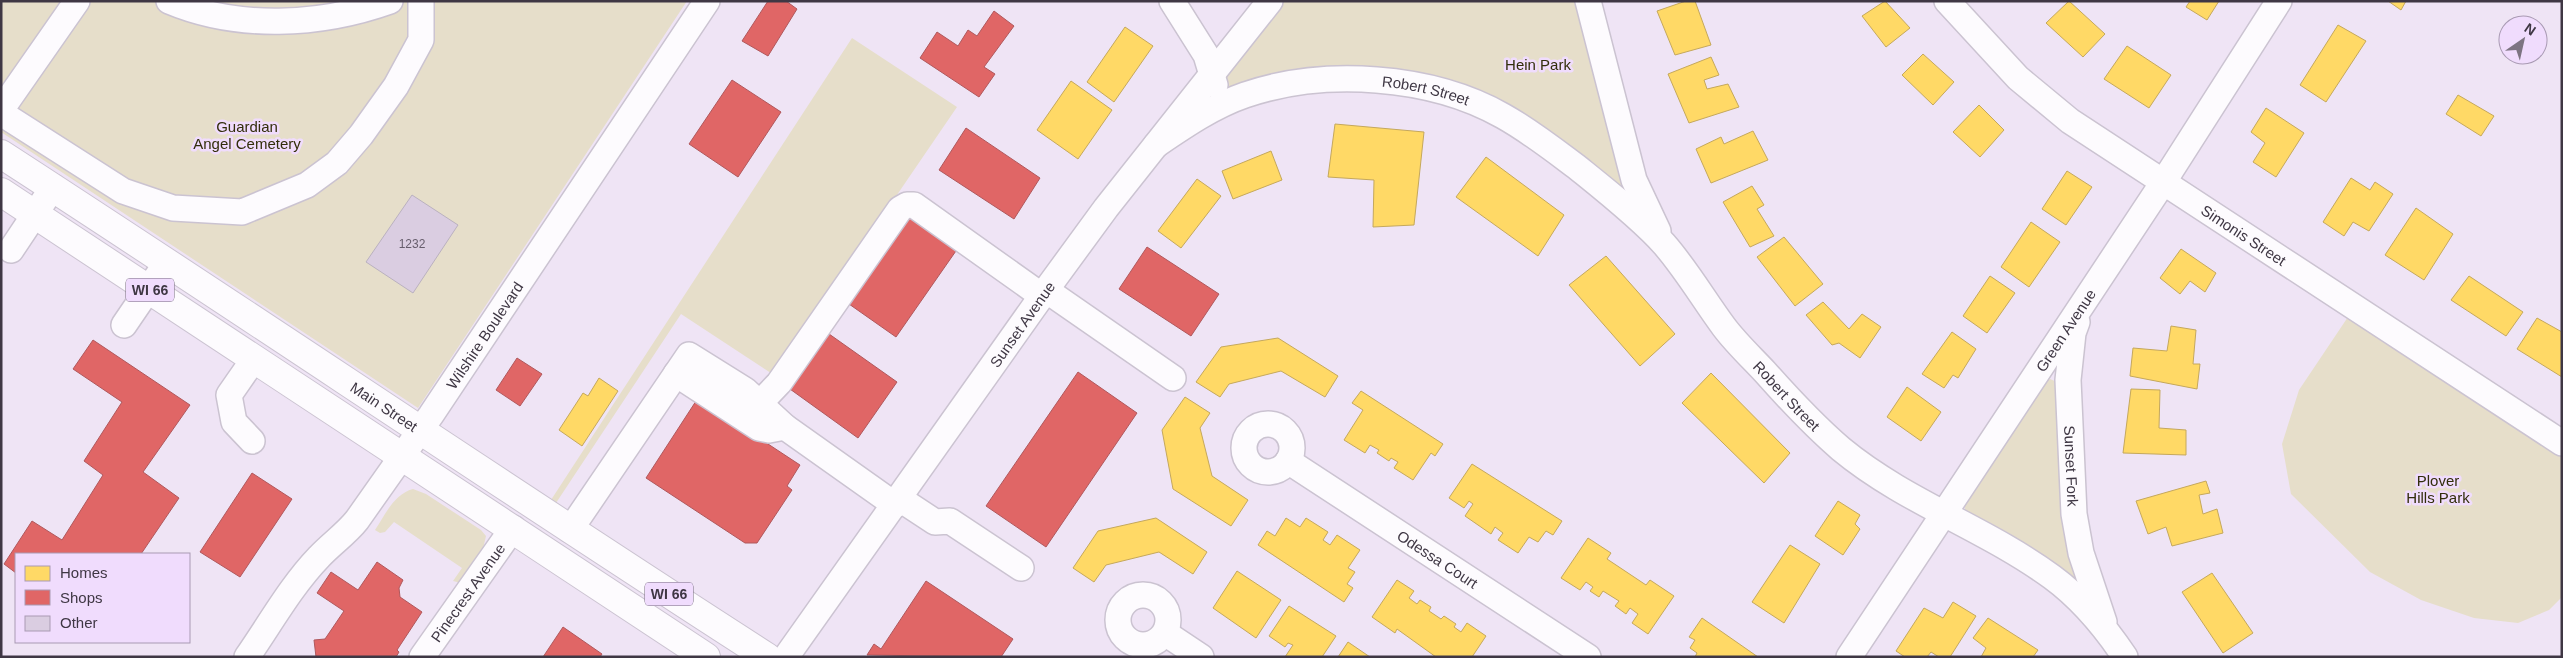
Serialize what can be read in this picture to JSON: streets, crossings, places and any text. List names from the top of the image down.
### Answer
{
  "streets": {
    "main road": ["WI 66", "Main Street"],
    "street": [
      "Robert Street",
      "Simonis Street",
      "Sunset Avenue",
      "Green Avenue",
      "Wilshire Boulevard",
      "Sunset Fork",
      "Odessa Court",
      "Pinecrest Avenue"
    ]
  },
  "crossings": [
    ["Robert Street", "Sunset Avenue"],
    ["Robert Street", "Green Avenue"],
    ["Robert Street", "Sunset Fork"],
    ["Simonis Street", "Green Avenue"],
    ["WI 66", "Wilshire Boulevard"],
    ["WI 66", "Pinecrest Avenue"],
    ["Green Avenue", "Sunset Fork"],
    ["Wilshire Boulevard", "Main Street"]
  ],
  "parks": ["Hein Park", "Guardian Angel Cemetery", "Plover Hills Park"],
  "house_numbers": ["1232"],
  "legend": ["Homes", "Shops", "Other"],
  "north": "top right"
}
